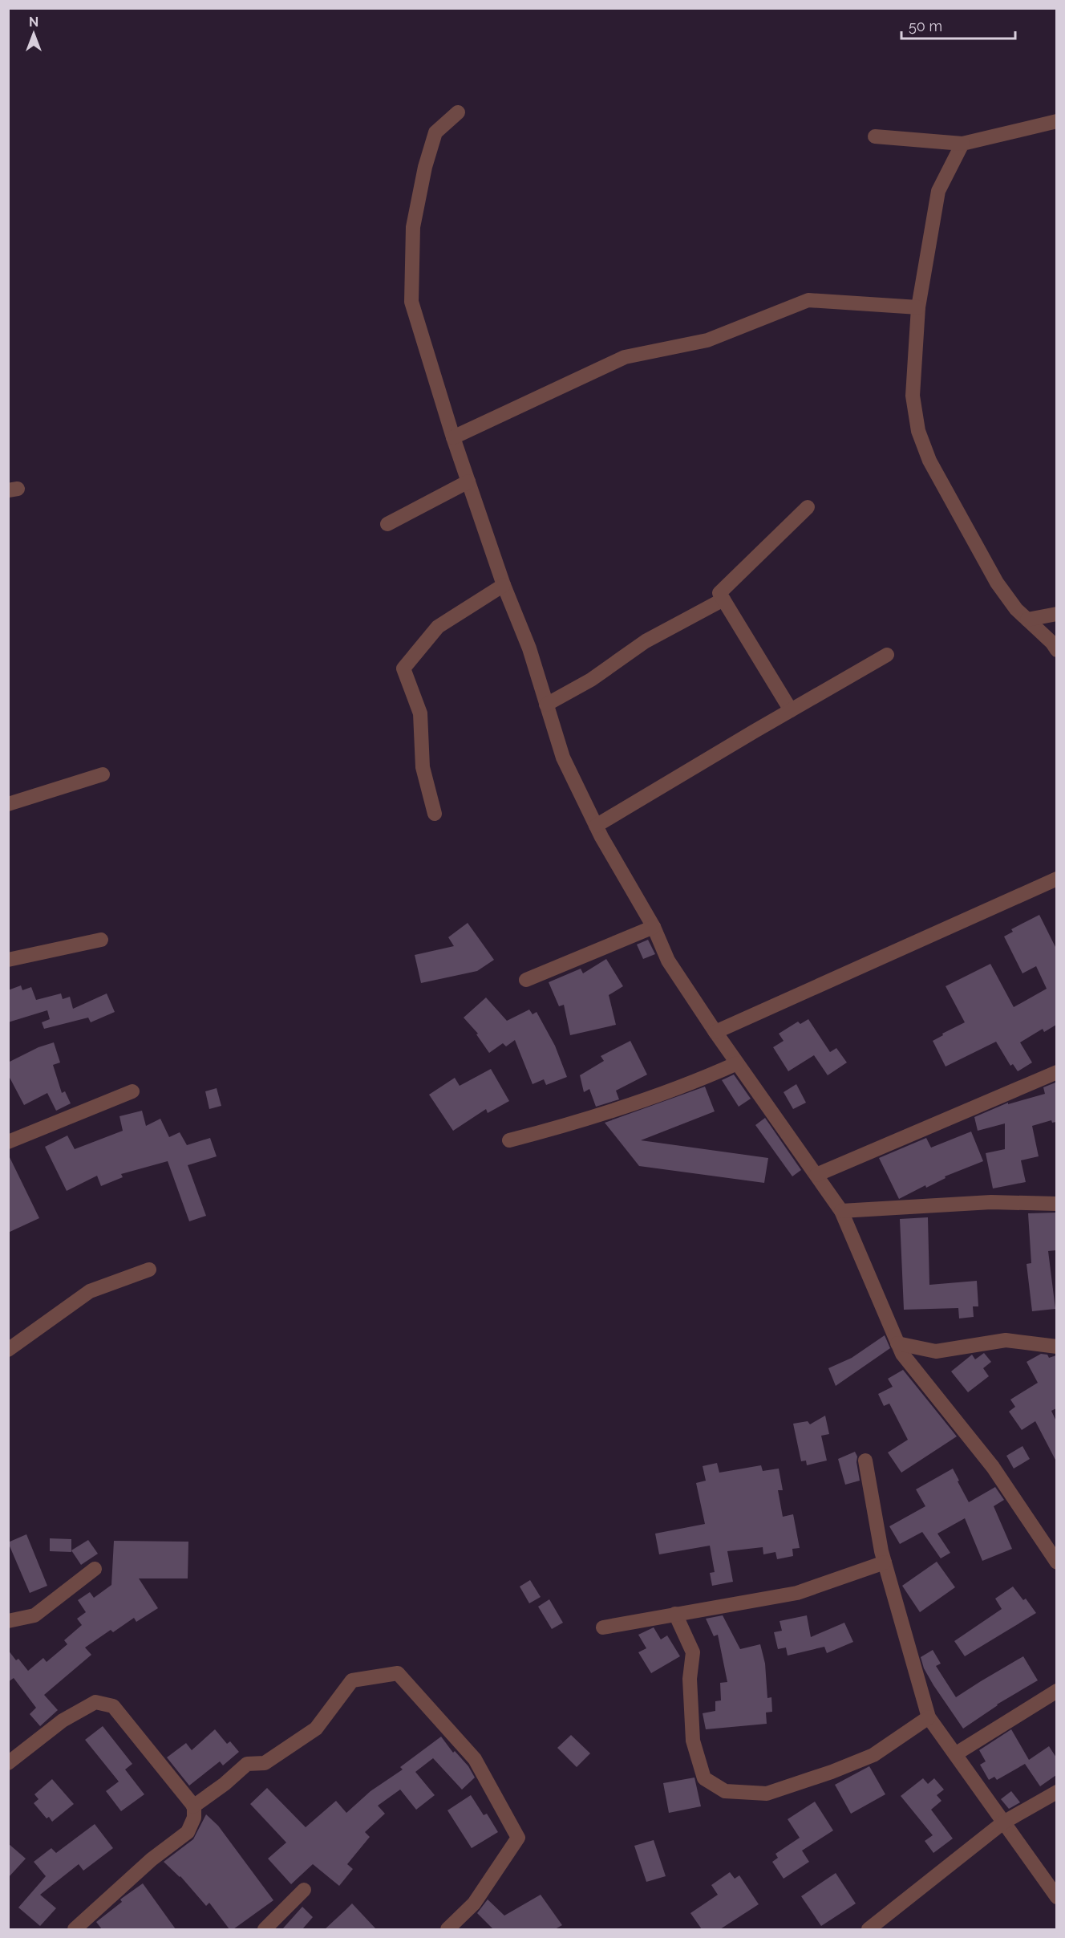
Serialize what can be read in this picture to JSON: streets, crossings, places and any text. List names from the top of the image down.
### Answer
{
  "scale_bar": "50 m",
  "north": "top"
}
